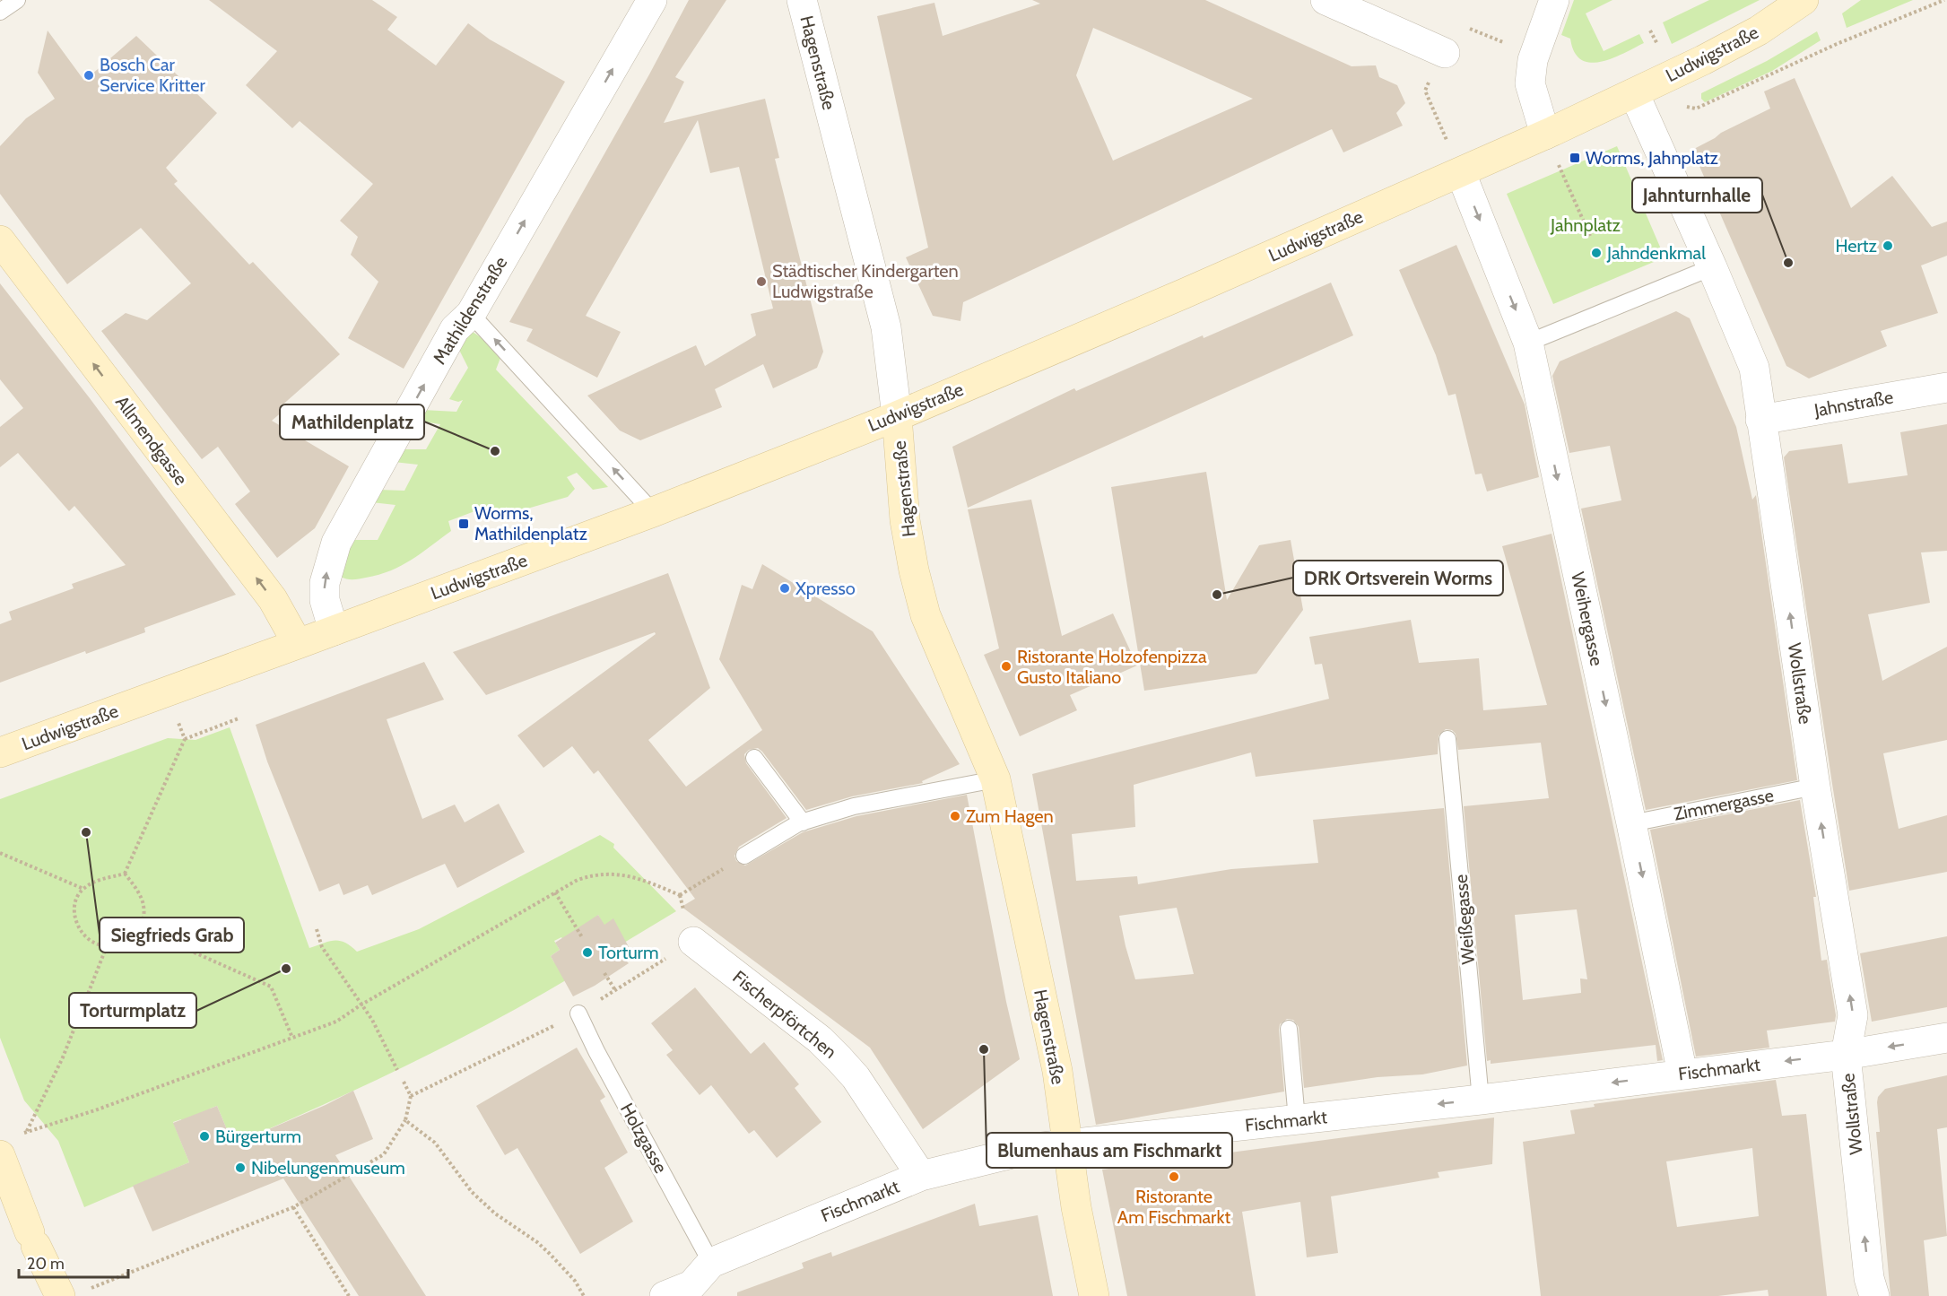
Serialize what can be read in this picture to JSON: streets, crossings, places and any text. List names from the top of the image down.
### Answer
{
  "streets": {
    "main road": ["Ludwigstraße", "Hagenstraße", "Allmendgasse"],
    "street": [
      "Mathildenstraße",
      "Jahnstraße",
      "Weihergasse",
      "Wollstraße",
      "Fischerpförtchen",
      "Fischmarkt"
    ],
    "lane": ["Zimmergasse", "Weißegasse", "Holzgasse"]
  },
  "crossings": [
    ["Ludwigstraße", "Hagenstraße"],
    ["Ludwigstraße", "Mathildenstraße"],
    ["Ludwigstraße", "Allmendgasse"],
    ["Ludwigstraße", "Weihergasse"],
    ["Ludwigstraße", "Wollstraße"],
    ["Hagenstraße", "Fischmarkt"],
    ["Jahnstraße", "Wollstraße"],
    ["Weihergasse", "Zimmergasse"],
    ["Weihergasse", "Fischmarkt"],
    ["Wollstraße", "Zimmergasse"],
    ["Wollstraße", "Fischmarkt"],
    ["Weißegasse", "Fischmarkt"],
    ["Fischerpförtchen", "Fischmarkt"],
    ["Fischmarkt", "Holzgasse"]
  ],
  "one_way": [
    "Mathildenstraße",
    "Allmendgasse",
    "Weihergasse",
    "Wollstraße",
    "Fischmarkt"
  ],
  "parks": ["Jahnplatz"],
  "places": {
    "other": [
      "Bosch Car Service Kritter",
      "Hertz",
      "Jahndenkmal",
      "Jahnturnhalle",
      "Städtischer Kindergarten Ludwigstraße",
      "Mathildenplatz",
      "Xpresso",
      "DRK Ortsverein Worms",
      "Ristorante Holzofenpizza Gusto Italiano",
      "Zum Hagen",
      "Siegfrieds Grab",
      "Torturm",
      "Torturmplatz",
      "Blumenhaus am Fischmarkt",
      "Bürgerturm",
      "Nibelungenmuseum",
      "Ristorante Am Fischmarkt"
    ],
    "transit": ["Worms, Jahnplatz", "Worms, Mathildenplatz"]
  },
  "scale_bar": "20 m"
}
